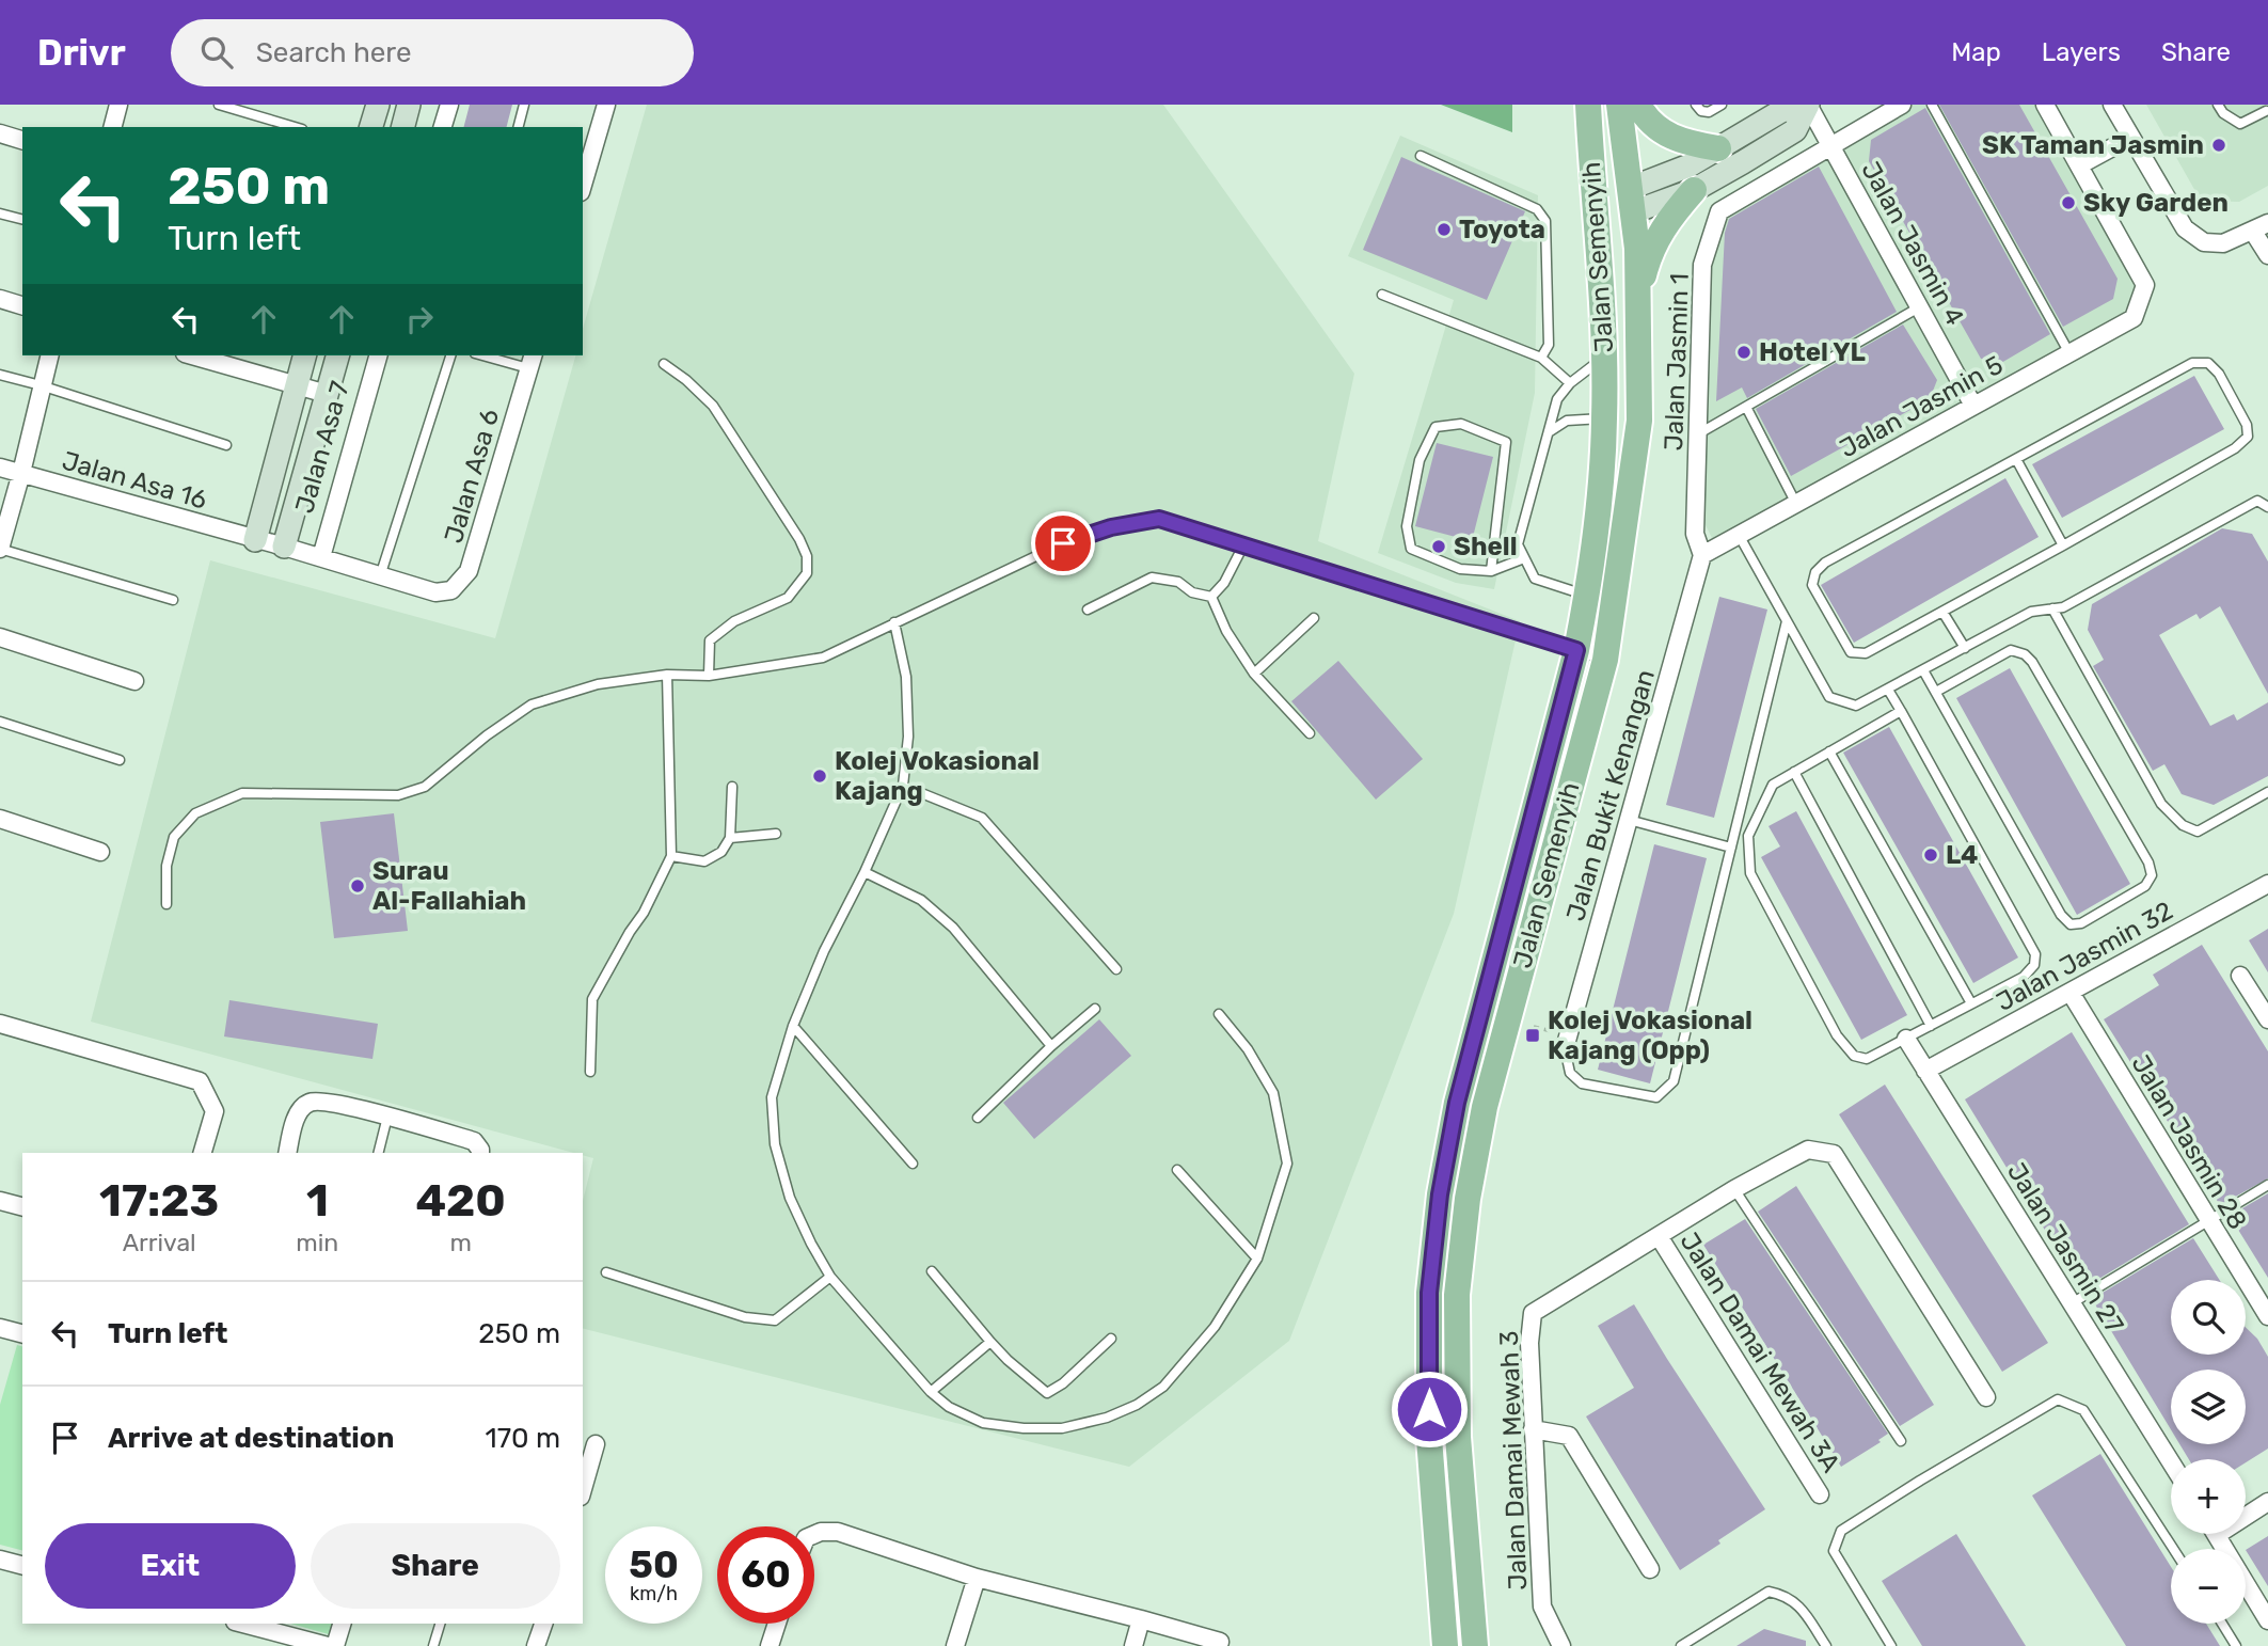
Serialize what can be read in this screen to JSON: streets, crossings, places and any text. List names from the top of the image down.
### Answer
{
  "streets": {
    "main road": ["Jalan Semenyih"],
    "street": [
      "Jalan Jasmin 4",
      "Jalan Jasmin 1",
      "Jalan Jasmin 5",
      "Jalan Asa 7",
      "Jalan Asa 6",
      "Jalan Asa 16",
      "Jalan Bukit Kenangan",
      "Jalan Jasmin 32",
      "Jalan Jasmin 28",
      "Jalan Jasmin 27",
      "Jalan Damai Mewah 3A",
      "Jalan Damai Mewah 3"
    ]
  },
  "crossings": [
    ["Jalan Jasmin 4", "Jalan Jasmin 1"],
    ["Jalan Jasmin 4", "Jalan Jasmin 5"],
    ["Jalan Jasmin 1", "Jalan Jasmin 5"],
    ["Jalan Jasmin 1", "Jalan Bukit Kenangan"],
    ["Jalan Jasmin 5", "Jalan Bukit Kenangan"],
    ["Jalan Asa 7", "Jalan Asa 16"],
    ["Jalan Asa 6", "Jalan Asa 16"],
    ["Jalan Jasmin 32", "Jalan Jasmin 28"],
    ["Jalan Jasmin 32", "Jalan Jasmin 27"],
    ["Jalan Damai Mewah 3A", "Jalan Damai Mewah 3"]
  ],
  "places": {
    "other": [
      "SK Taman Jasmin",
      "Sky Garden",
      "Toyota",
      "Hotel YL",
      "Shell",
      "Kolej Vokasional Kajang",
      "L4",
      "Surau Al-Fallahiah"
    ],
    "transit": ["Kolej Vokasional Kajang (Opp)"]
  },
  "page": {
    "header": "Drivr",
    "search": "Search here",
    "nav": ["Map", "Layers", "Share"],
    "turn": ["250 m", "Turn left"],
    "eta": [
      "17:23",
      "Arrival",
      "1",
      "min",
      "420",
      "m"
    ],
    "map_buttons": ["+", "−"],
    "list": [
      {
        "name": "Turn left",
        "value": "250 m"
      },
      {
        "name": "Arrive at destination",
        "value": "170 m"
      }
    ],
    "buttons": ["Exit", "Share"],
    "speed": "50 km/h",
    "limit": "60"
  }
}
